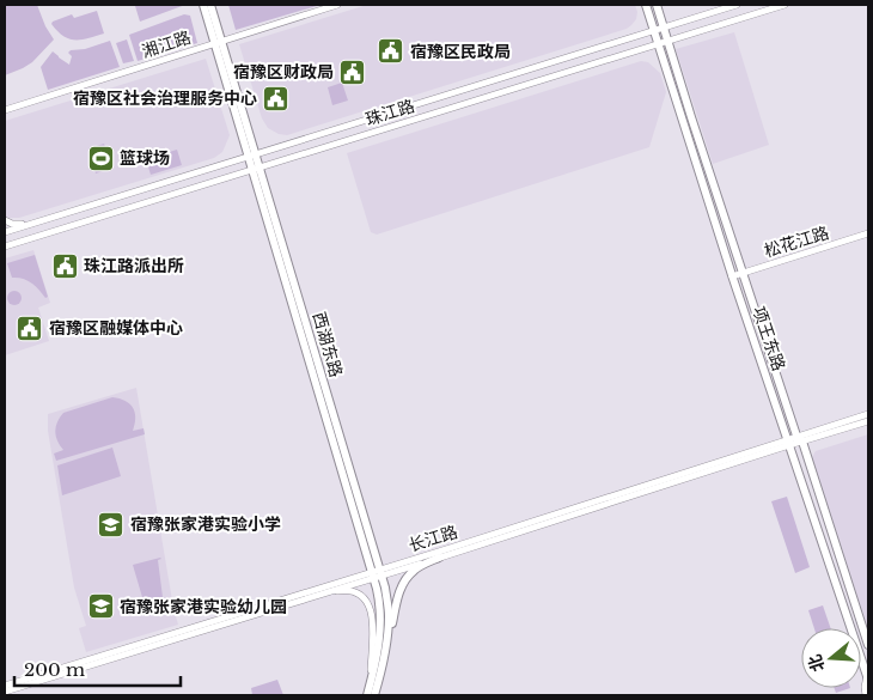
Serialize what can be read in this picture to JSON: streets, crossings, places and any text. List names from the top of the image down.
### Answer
{
  "streets": {
    "main road": ["项王东路", "西湖东路"],
    "street": [
      "湘江路",
      "珠江路",
      "松花江路",
      "长江路"
    ]
  },
  "crossings": [
    ["湘江路", "西湖东路"],
    ["珠江路", "项王东路"],
    ["珠江路", "西湖东路"],
    ["松花江路", "项王东路"],
    ["项王东路", "长江路"],
    ["西湖东路", "长江路"]
  ],
  "places": {
    "public building": [
      "宿豫区民政局",
      "宿豫区财政局",
      "宿豫区社会治理服务中心",
      "珠江路派出所",
      "宿豫区融媒体中心"
    ],
    "sports": ["篮球场"],
    "school or university": ["宿豫张家港实验小学", "宿豫张家港实验幼儿园"]
  },
  "scale_bar": "200 m",
  "north": "left"
}
